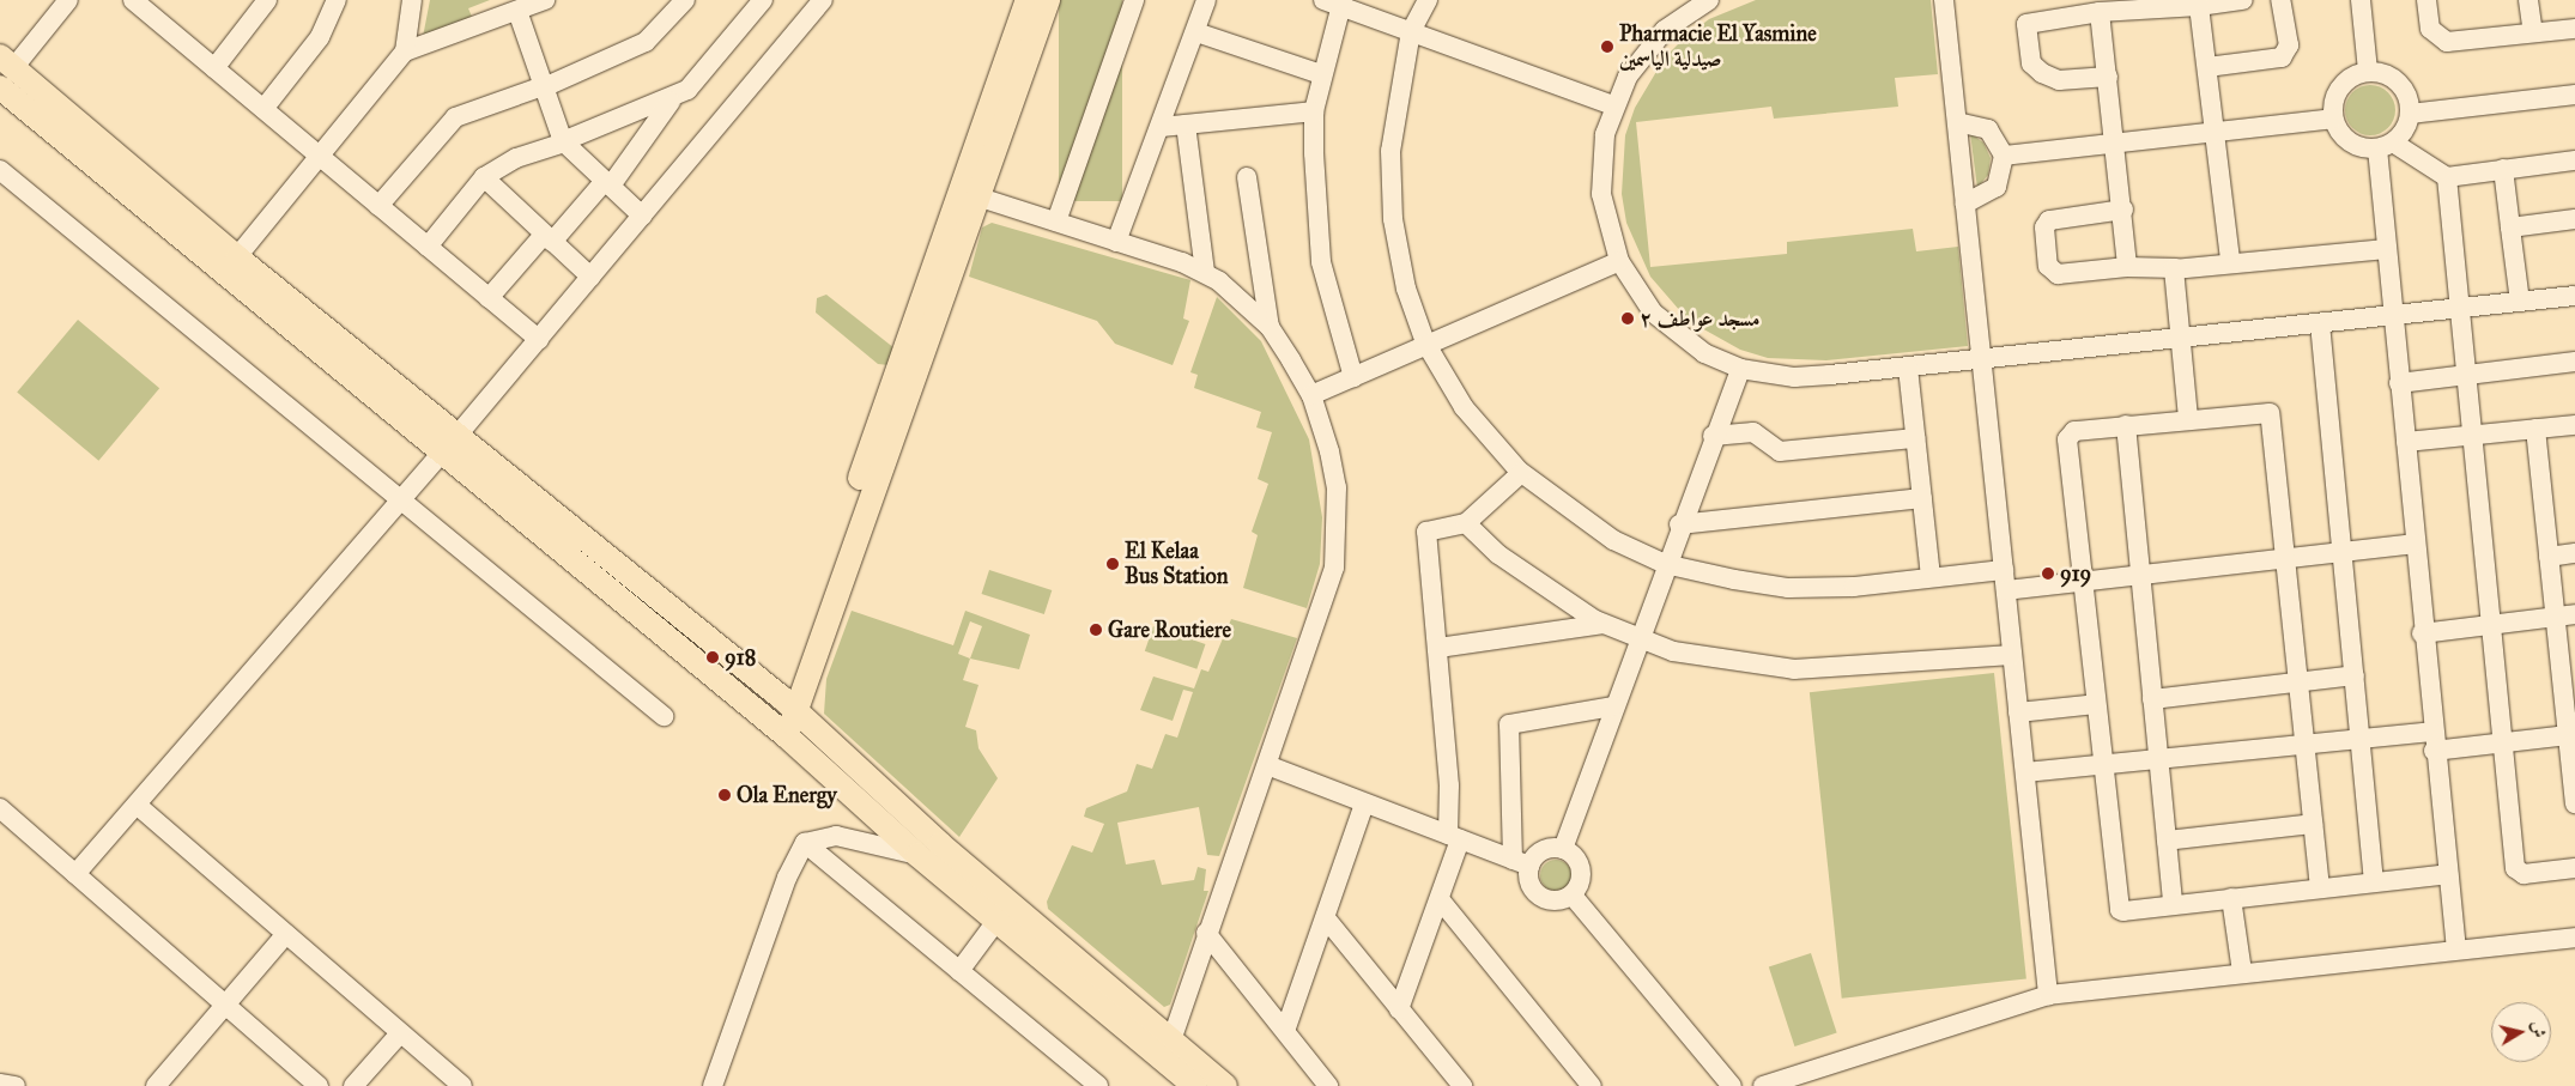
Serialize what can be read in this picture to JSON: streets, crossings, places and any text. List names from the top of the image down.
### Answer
{
  "places": [
    "Pharmacie El Yasmine صيدلية الياسمين",
    "مسجد عواطف ٢",
    "El Kelaa Bus Station",
    "919",
    "Gare Routiere",
    "918",
    "Ola Energy"
  ],
  "north": "right"
}
